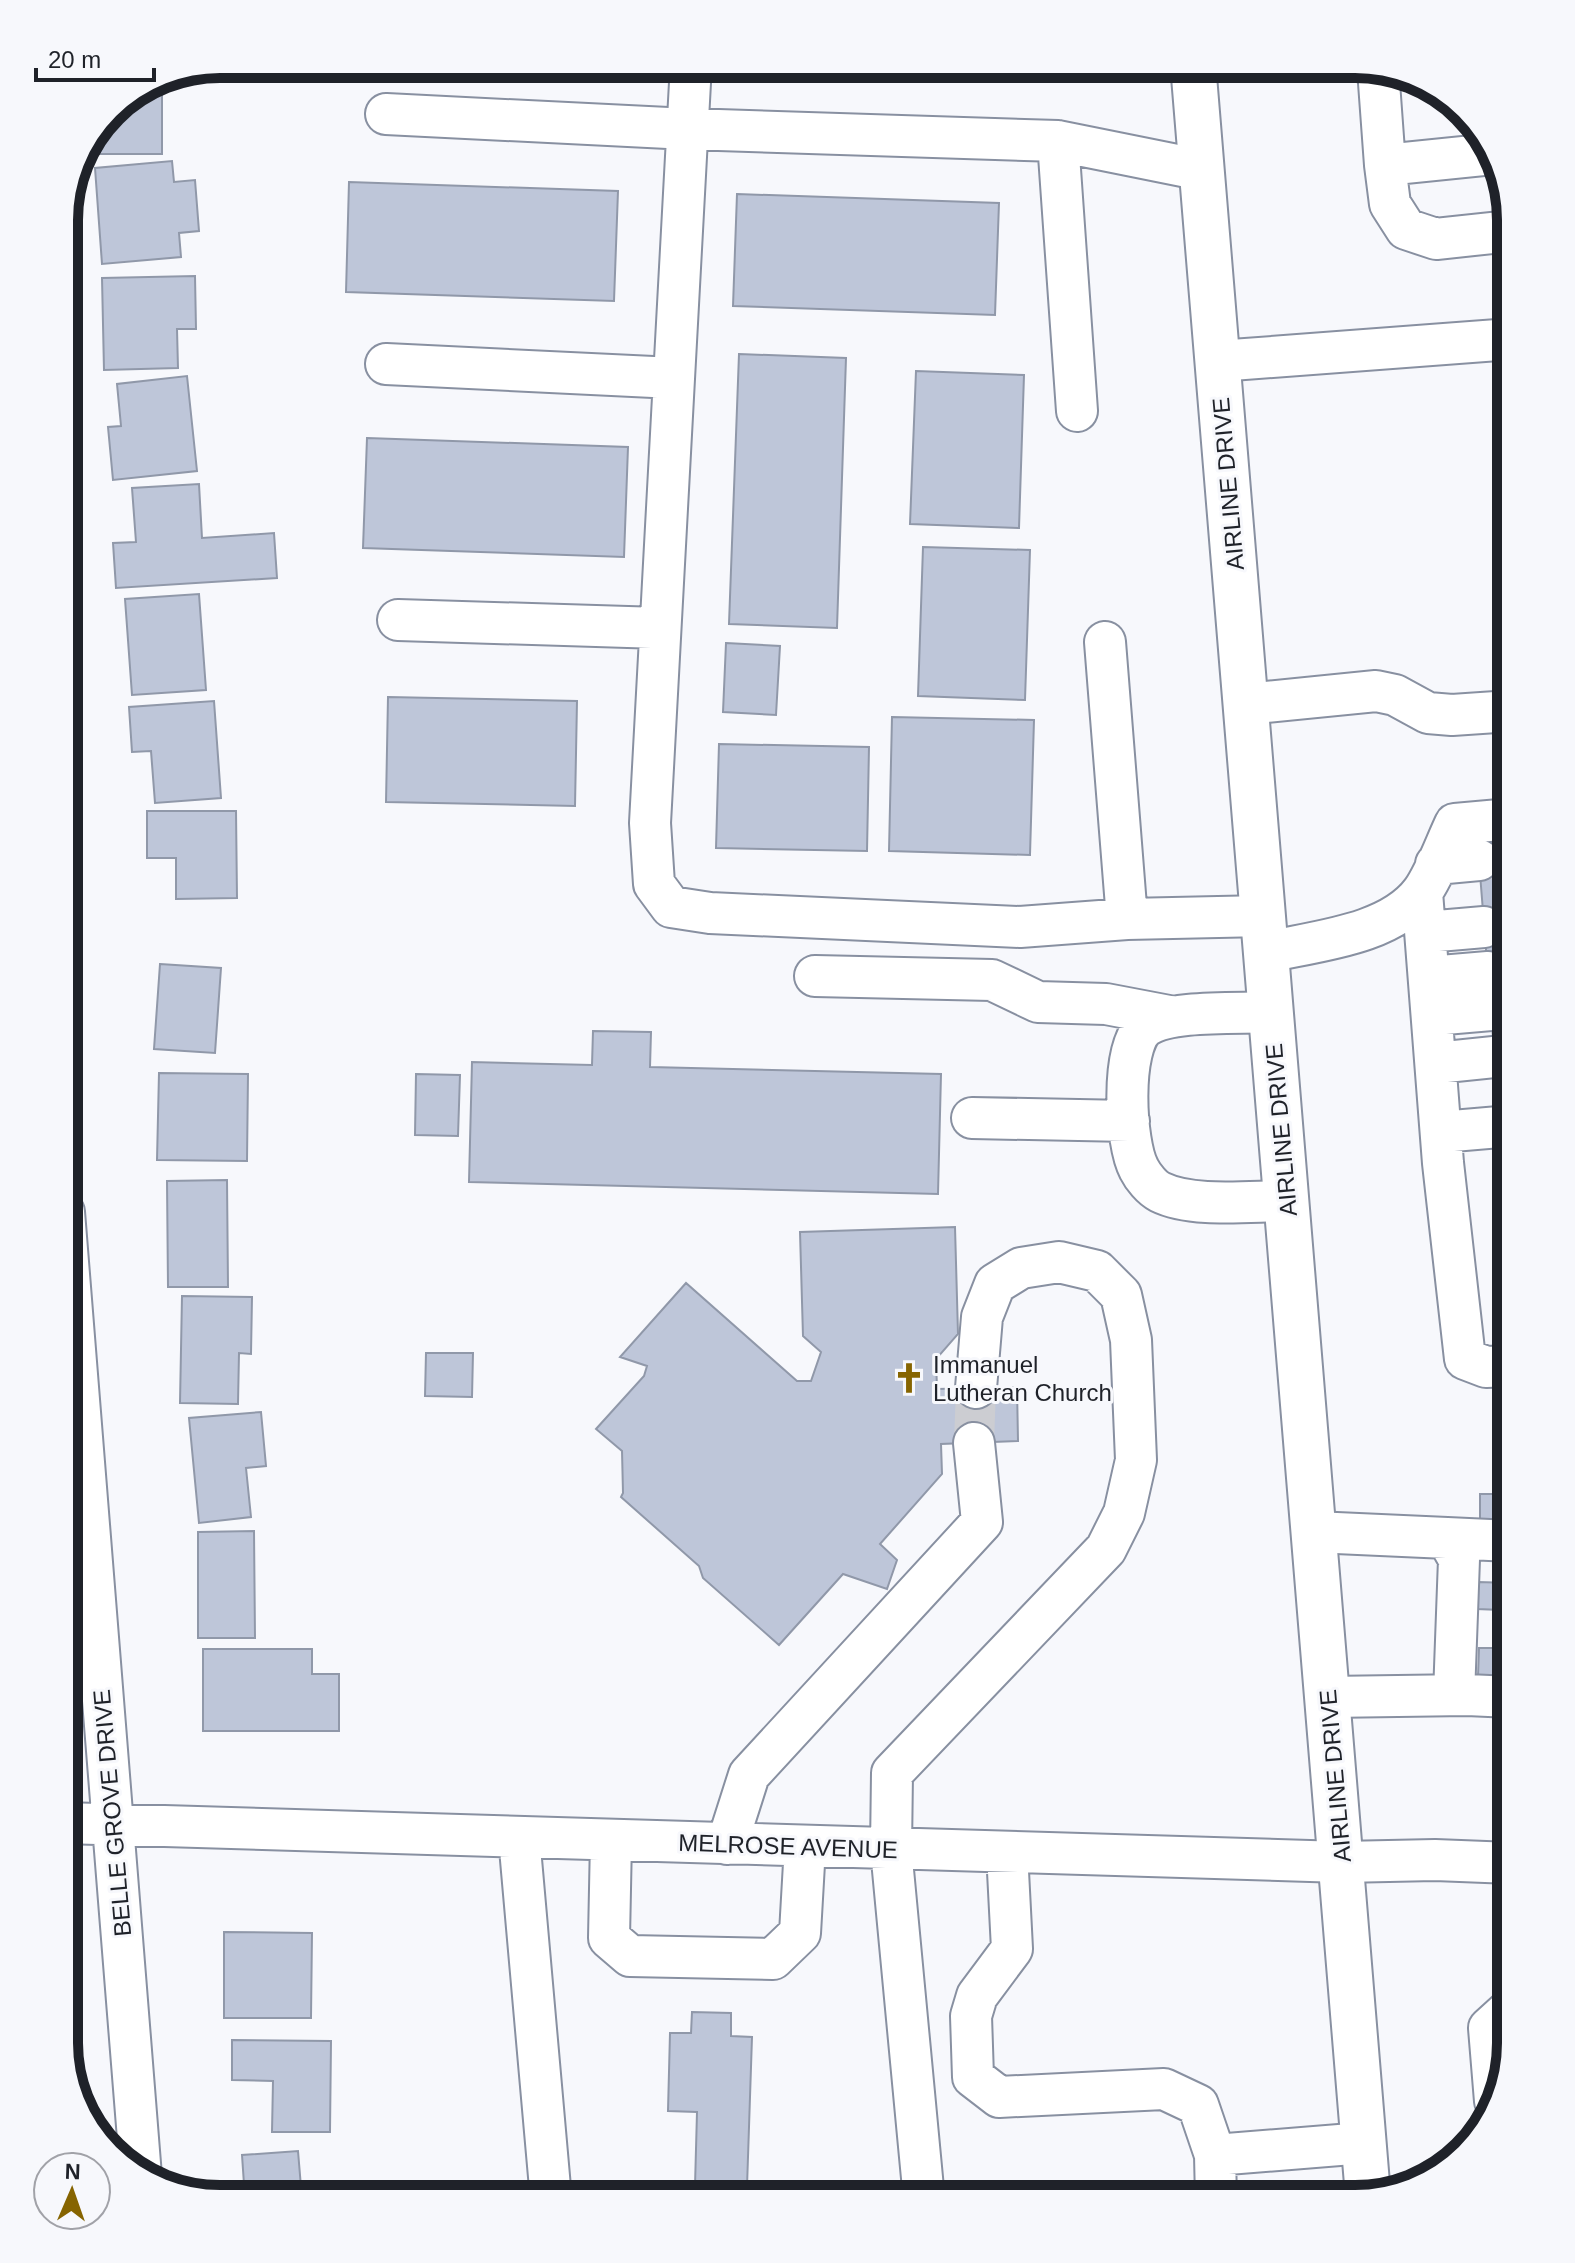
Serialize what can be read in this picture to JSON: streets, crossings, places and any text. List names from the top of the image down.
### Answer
{
  "streets": {
    "main road": ["AIRLINE DRIVE"],
    "street": ["BELLE GROVE DRIVE", "MELROSE AVENUE"]
  },
  "crossings": [
    ["AIRLINE DRIVE", "MELROSE AVENUE"],
    ["BELLE GROVE DRIVE", "MELROSE AVENUE"]
  ],
  "places": {
    "church": ["Immanuel Lutheran Church"]
  },
  "scale_bar": "20 m",
  "north": "top"
}
